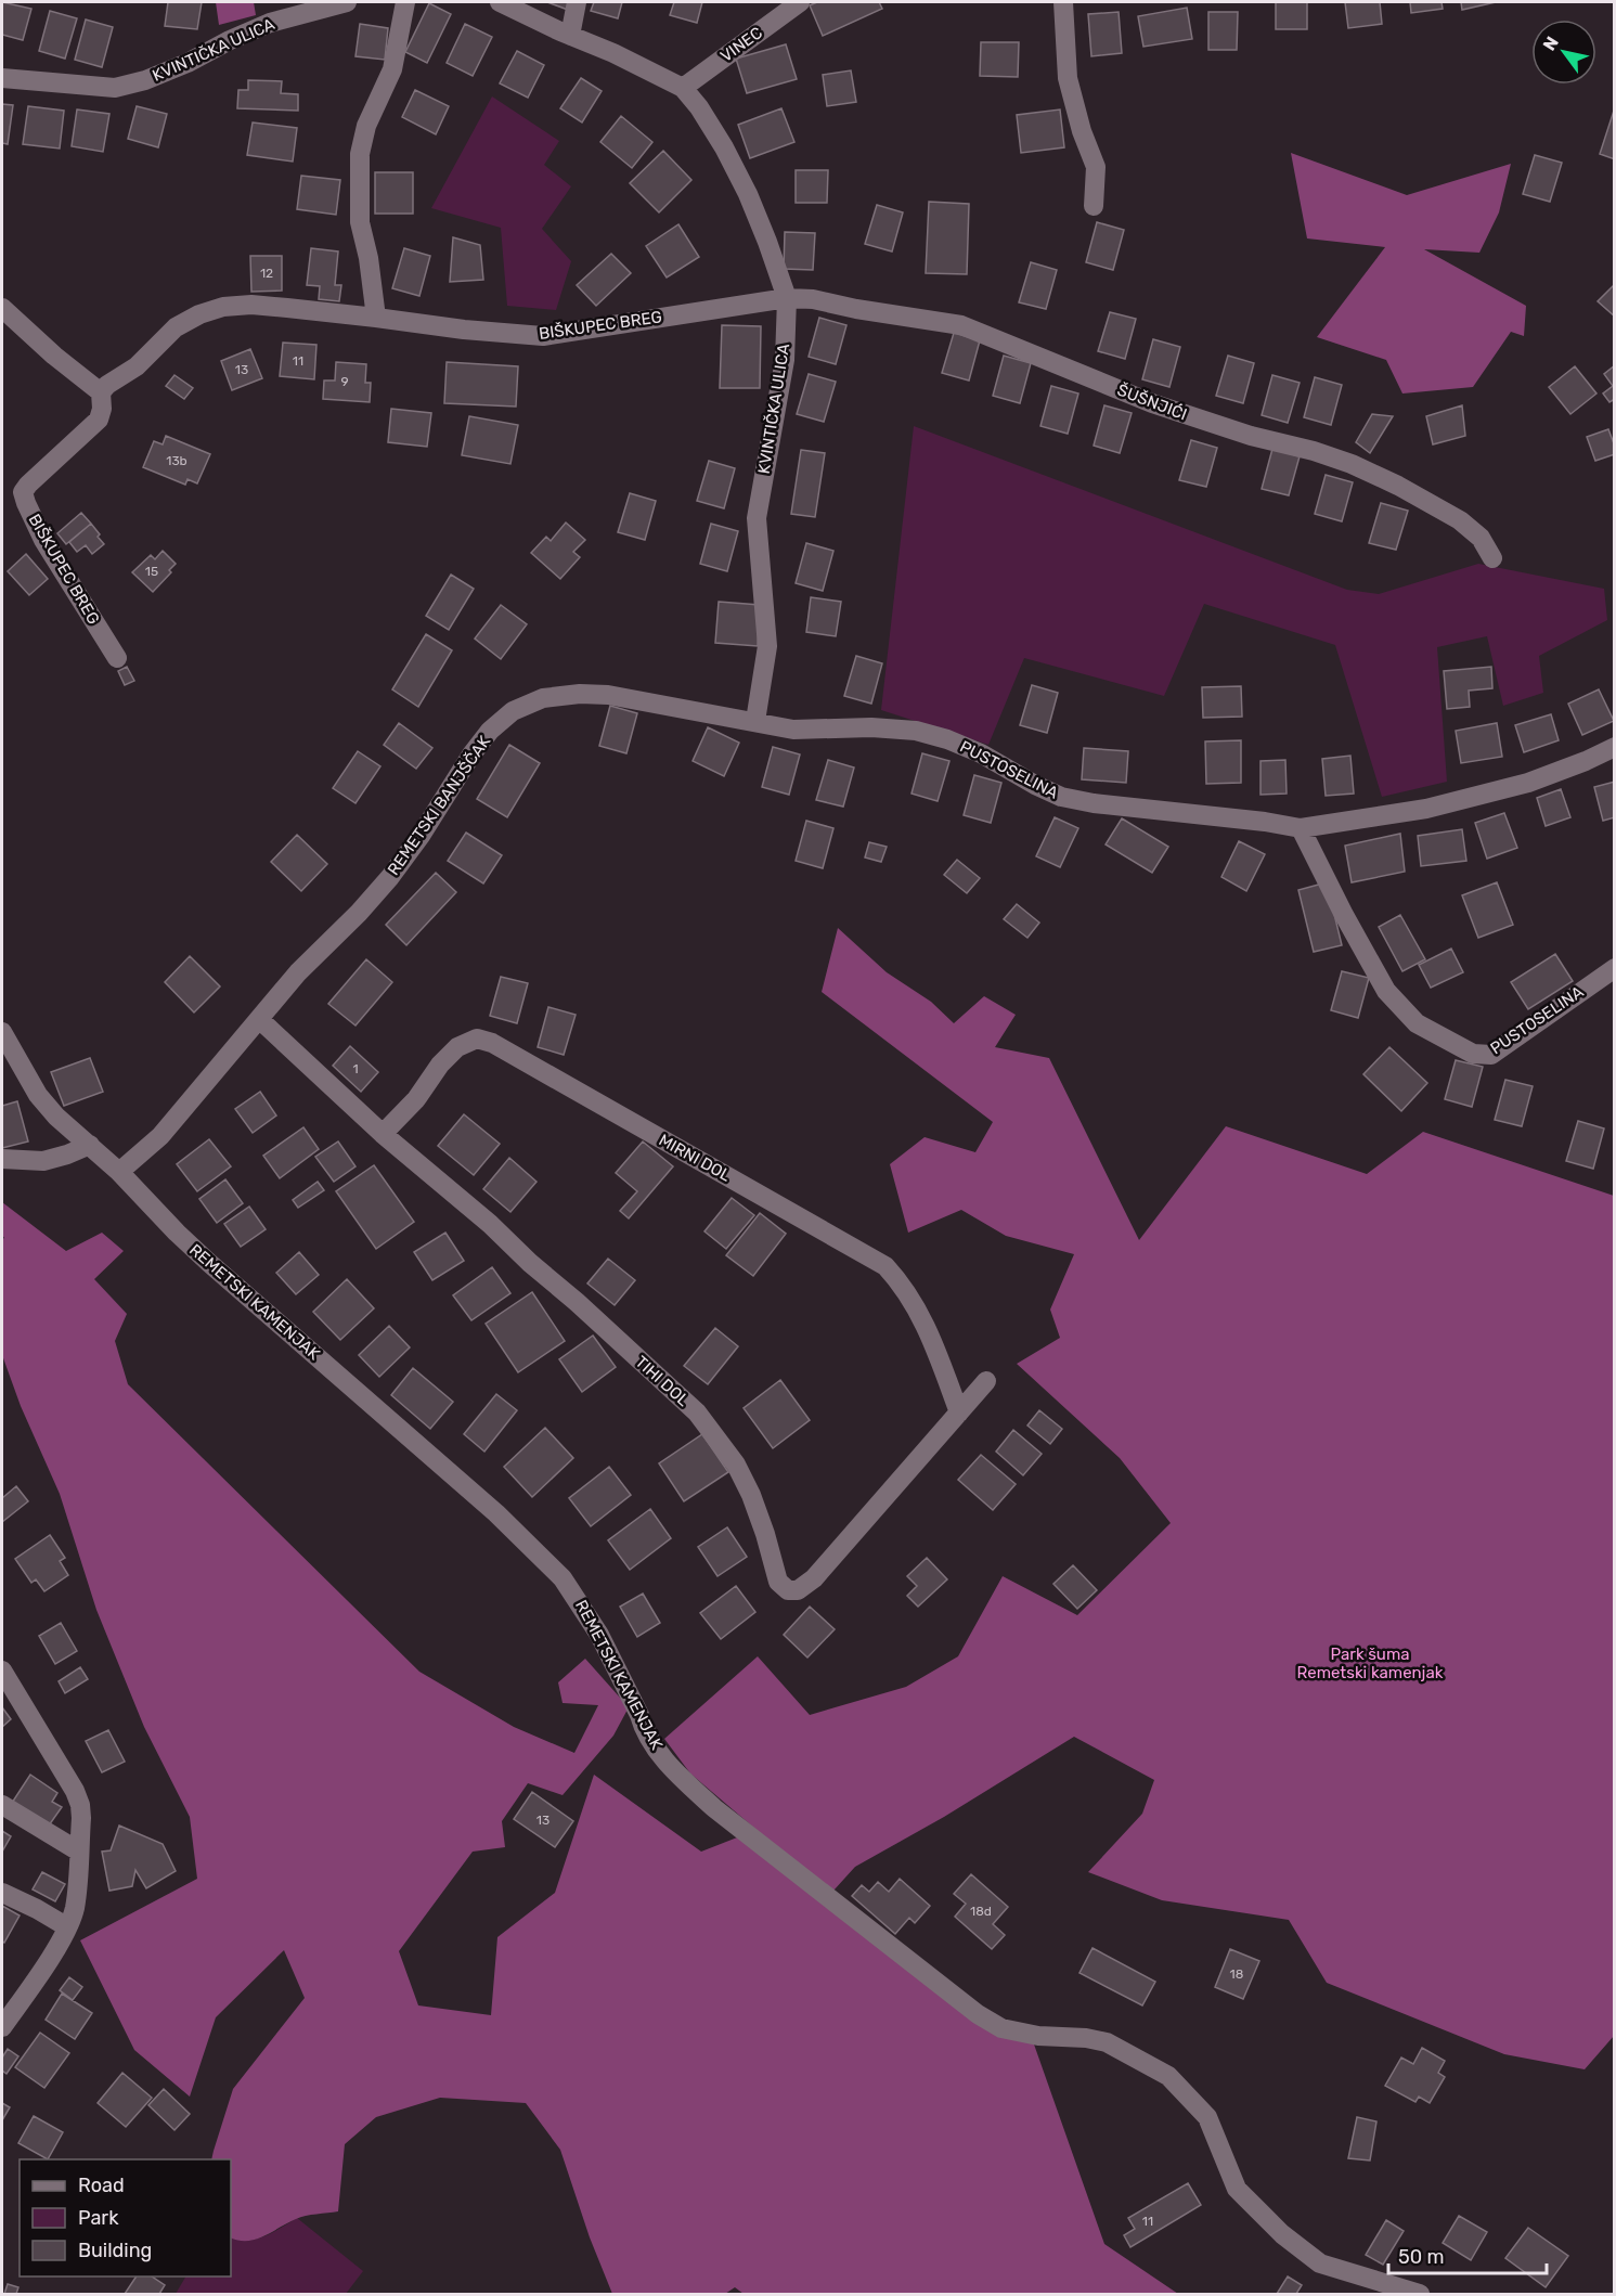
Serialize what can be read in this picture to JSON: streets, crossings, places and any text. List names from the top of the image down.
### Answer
{
  "streets": {
    "street": [
      "VINEC",
      "KVINTIČKA ULICA",
      "BIŠKUPEC BREG",
      "ŠUŠNJIĆI",
      "PUSTOSELINA",
      "REMETSKI BANJŠČAK",
      "MIRNI DOL",
      "REMETSKI KAMENJAK",
      "TIHI DOL"
    ]
  },
  "crossings": [
    ["VINEC", "KVINTIČKA ULICA"],
    ["KVINTIČKA ULICA", "BIŠKUPEC BREG"],
    ["KVINTIČKA ULICA", "ŠUŠNJIĆI"],
    ["KVINTIČKA ULICA", "PUSTOSELINA"],
    ["KVINTIČKA ULICA", "REMETSKI BANJŠČAK"],
    ["BIŠKUPEC BREG", "ŠUŠNJIĆI"],
    ["PUSTOSELINA", "REMETSKI BANJŠČAK"],
    ["REMETSKI BANJŠČAK", "REMETSKI KAMENJAK"],
    ["REMETSKI BANJŠČAK", "TIHI DOL"],
    ["MIRNI DOL", "TIHI DOL"]
  ],
  "parks": ["Park šuma Remetski kamenjak"],
  "house_numbers": [
    "12",
    "11",
    "13",
    "9",
    "13b",
    "15",
    "1",
    "13",
    "18d",
    "18",
    "11"
  ],
  "legend": ["Road", "Park", "Building"],
  "scale_bar": "50 m",
  "north": "top left"
}
